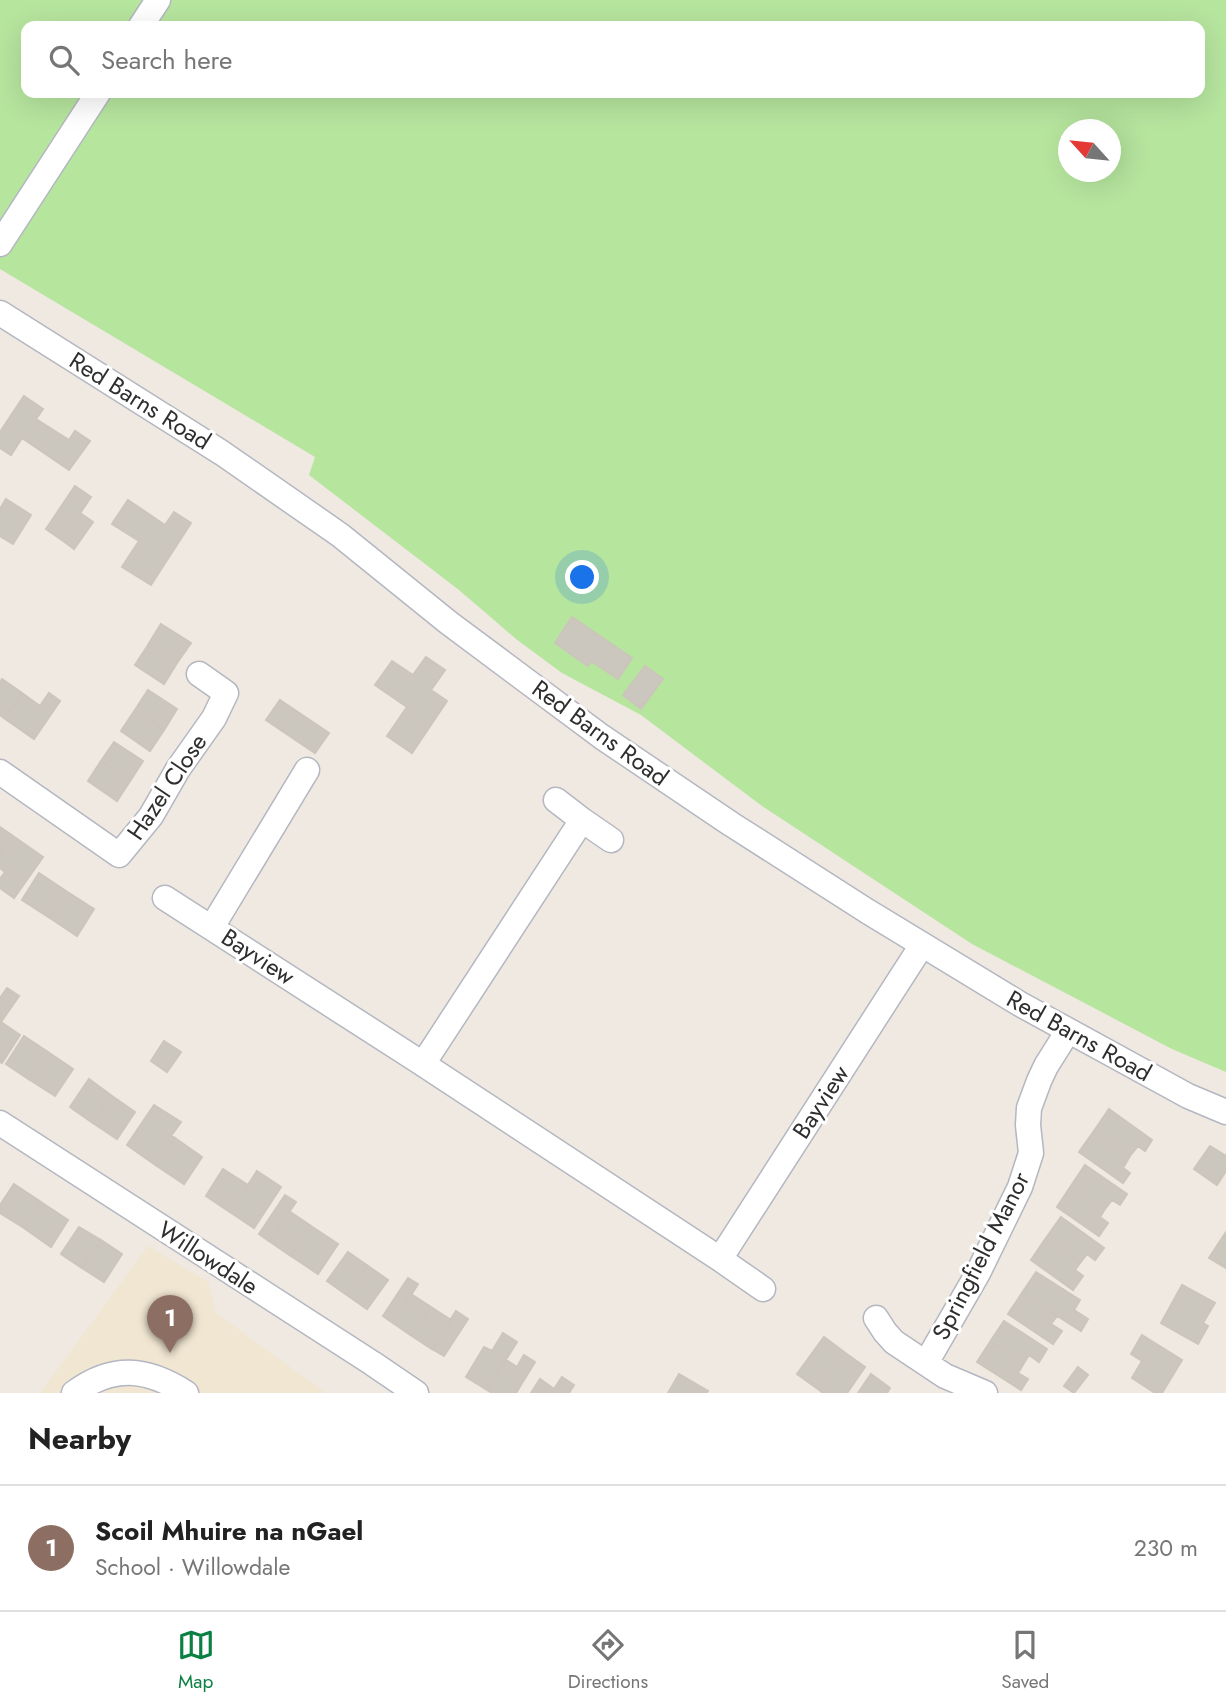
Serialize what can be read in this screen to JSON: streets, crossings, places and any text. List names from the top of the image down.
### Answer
{
  "streets": {
    "street": [
      "Red Barns Road",
      "Hazel Close",
      "Bayview",
      "Springfield Manor",
      "Willowdale"
    ]
  },
  "crossings": [
    ["Red Barns Road", "Bayview"],
    ["Red Barns Road", "Springfield Manor"]
  ],
  "north": "top left",
  "page": {
    "search": "Search here",
    "pins": "1",
    "heading": "Nearby",
    "list": [
      {
        "mark": "1",
        "name": "Scoil Mhuire na nGael",
        "note": "School · Willowdale",
        "value": "230 m"
      }
    ],
    "nav": ["Map", "Directions", "Saved"]
  }
}
